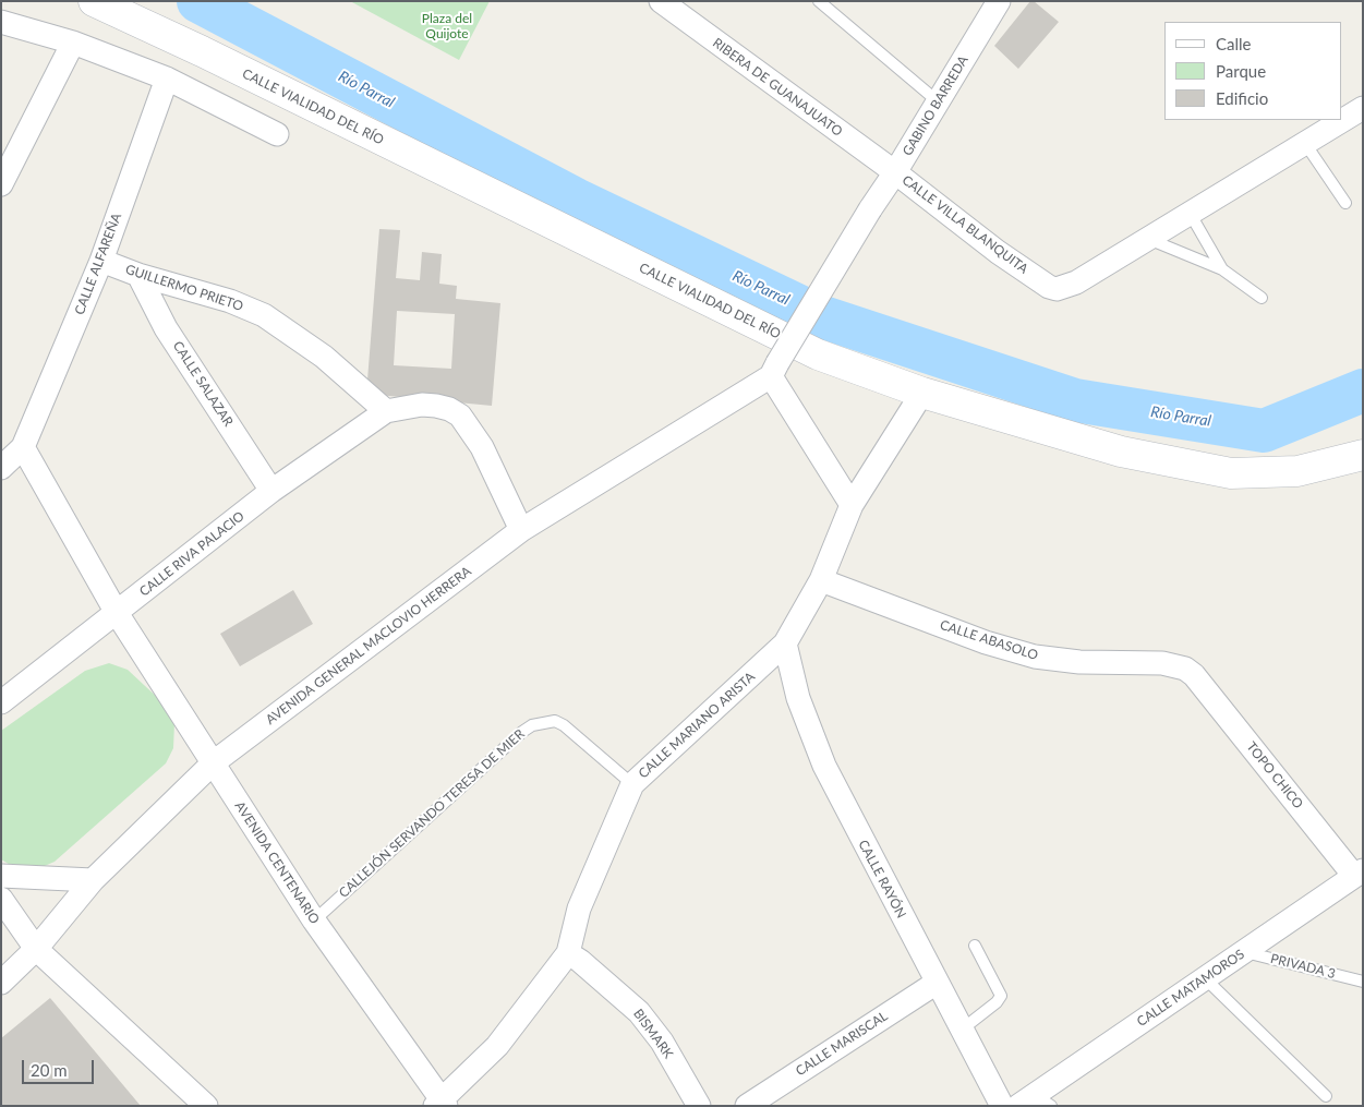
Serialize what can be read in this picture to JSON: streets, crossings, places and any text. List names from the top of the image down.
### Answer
{
  "streets": {
    "main road": ["CALLE VIALIDAD DEL RÍO"],
    "street": [
      "RIBERA DE GUANAJUATO",
      "GABINO BARREDA",
      "CALLE VILLA BLANQUITA",
      "CALLE ALFAREÑA",
      "GUILLERMO PRIETO",
      "CALLE SALAZAR",
      "CALLE RIVA PALACIO",
      "CALLE ABASOLO",
      "AVENIDA GENERAL MACLOVIO HERRERA",
      "CALLE MARIANO ARISTA",
      "TOPO CHICO",
      "AVENIDA CENTENARIO",
      "CALLE RAYÓN",
      "CALLE MATAMOROS",
      "BISMARK",
      "CALLE MARISCAL"
    ],
    "lane": ["CALLEJÓN SERVANDO TERESA DE MIER", "PRIVADA 3"]
  },
  "crossings": [
    ["RIBERA DE GUANAJUATO", "GABINO BARREDA"],
    ["RIBERA DE GUANAJUATO", "CALLE VILLA BLANQUITA"],
    ["GABINO BARREDA", "CALLE VILLA BLANQUITA"],
    ["GABINO BARREDA", "AVENIDA GENERAL MACLOVIO HERRERA"],
    ["CALLE VIALIDAD DEL RÍO", "CALLE MARIANO ARISTA"],
    ["CALLE ALFAREÑA", "GUILLERMO PRIETO"],
    ["GUILLERMO PRIETO", "CALLE SALAZAR"],
    ["GUILLERMO PRIETO", "CALLE RIVA PALACIO"],
    ["CALLE SALAZAR", "CALLE RIVA PALACIO"],
    ["CALLE RIVA PALACIO", "AVENIDA CENTENARIO"],
    ["CALLE ABASOLO", "CALLE MARIANO ARISTA"],
    ["CALLE ABASOLO", "TOPO CHICO"],
    ["AVENIDA GENERAL MACLOVIO HERRERA", "AVENIDA CENTENARIO"],
    ["CALLE MARIANO ARISTA", "CALLEJÓN SERVANDO TERESA DE MIER"],
    ["CALLE MARIANO ARISTA", "AVENIDA CENTENARIO"],
    ["CALLE MARIANO ARISTA", "CALLE RAYÓN"],
    ["CALLE MARIANO ARISTA", "BISMARK"],
    ["TOPO CHICO", "CALLE MATAMOROS"],
    ["CALLEJÓN SERVANDO TERESA DE MIER", "AVENIDA CENTENARIO"],
    ["CALLE RAYÓN", "CALLE MARISCAL"],
    ["PRIVADA 3", "CALLE MATAMOROS"]
  ],
  "water": ["Río Parral"],
  "parks": ["Plaza del Quijote"],
  "legend": ["Calle", "Parque", "Edificio"],
  "scale_bar": "20 m"
}
